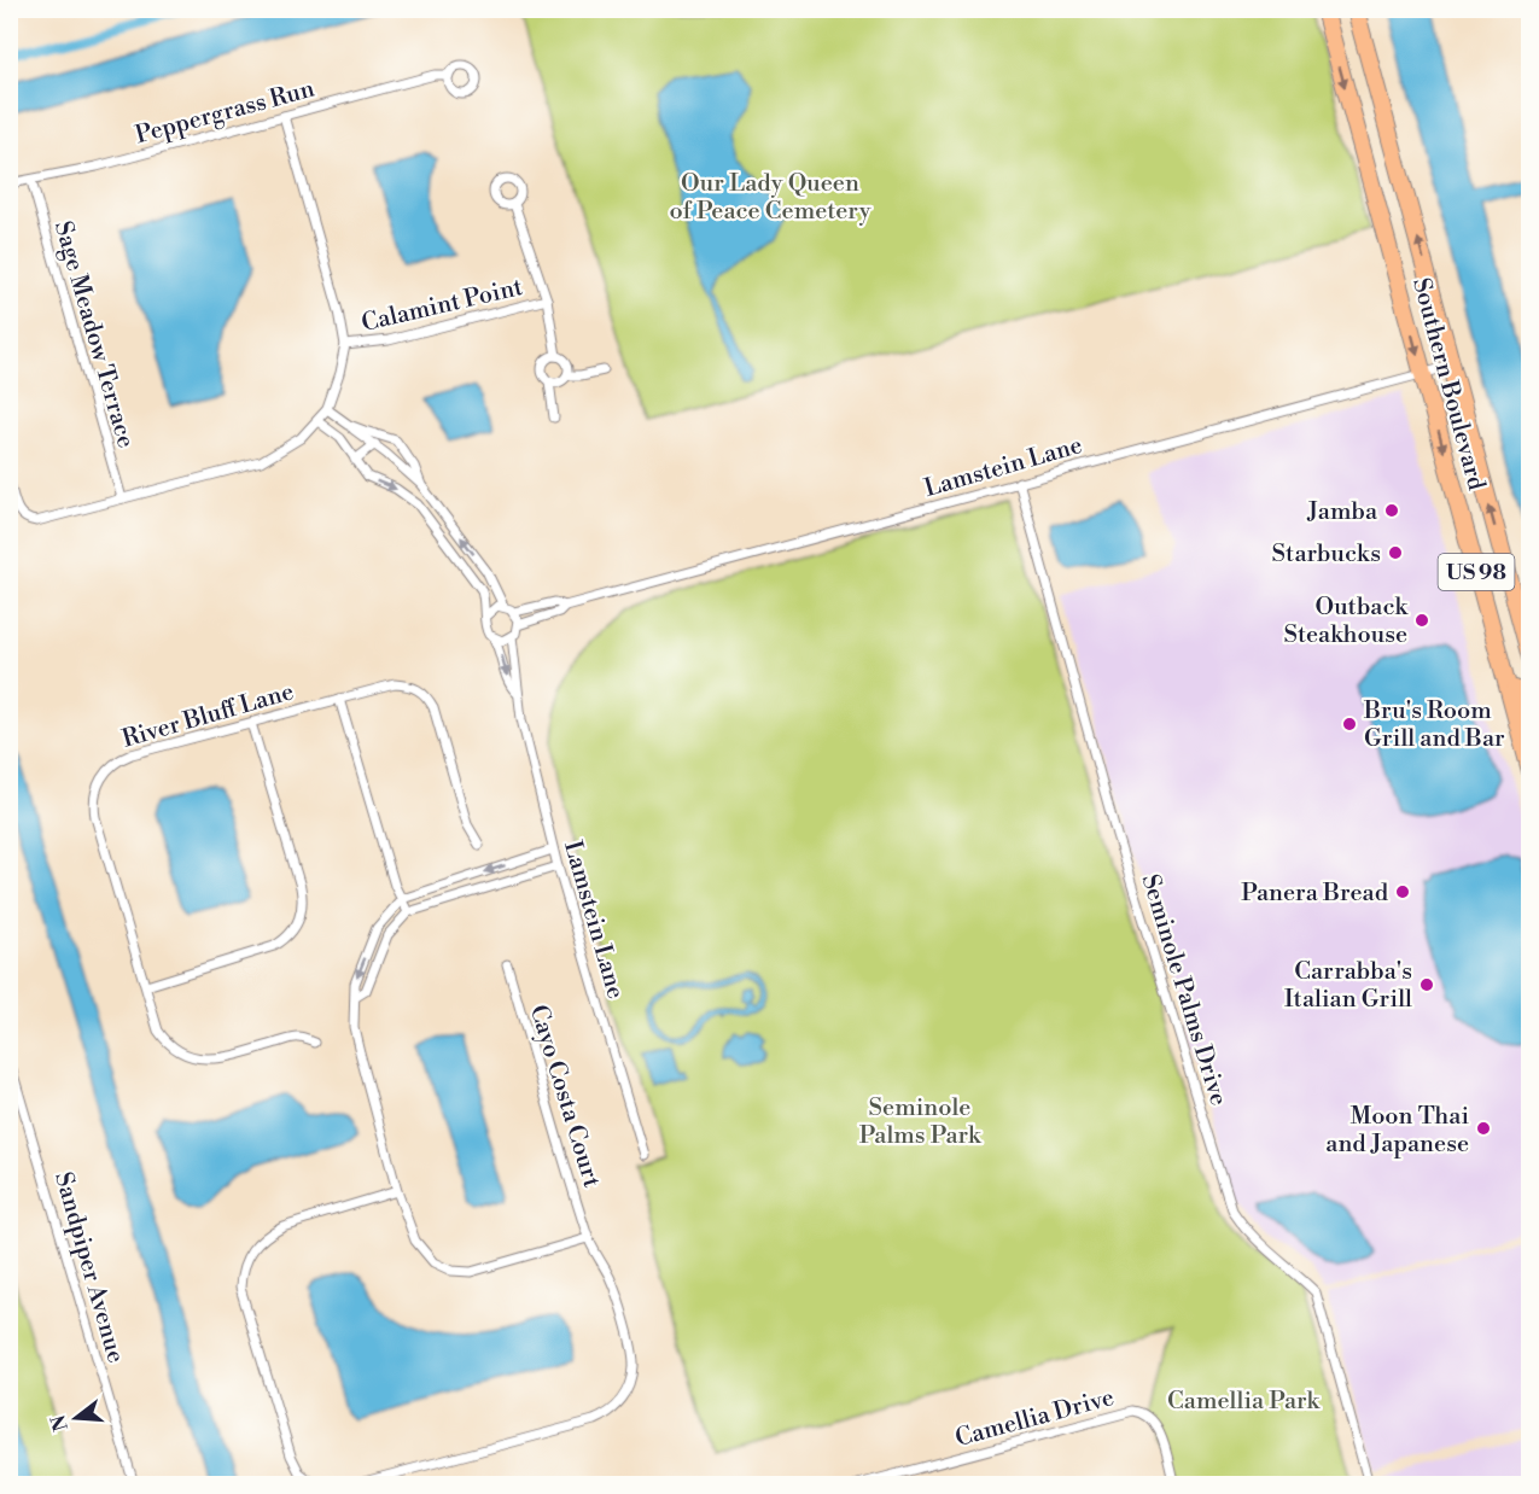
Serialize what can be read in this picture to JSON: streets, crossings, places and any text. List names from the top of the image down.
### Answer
{
  "streets": {
    "highway": ["Southern Boulevard", "US 98"],
    "street": [
      "Peppergrass Run",
      "Calamint Point",
      "Sage Meadow Terrace",
      "Lamstein Lane",
      "River Bluff Lane",
      "Seminole Palms Drive",
      "Cayo Costa Court",
      "Sandpiper Avenue",
      "Camellia Drive"
    ]
  },
  "crossings": [
    ["Peppergrass Run", "Sage Meadow Terrace"],
    ["Southern Boulevard", "Lamstein Lane"],
    ["Lamstein Lane", "Seminole Palms Drive"]
  ],
  "parks": ["Our Lady Queen of Peace Cemetery", "Seminole Palms Park", "Camellia Park"],
  "places": [
    "Jamba",
    "Starbucks",
    "Outback Steakhouse",
    "Bru's Room Grill and Bar",
    "Panera Bread",
    "Carrabba's Italian Grill",
    "Moon Thai and Japanese"
  ],
  "north": "left"
}
